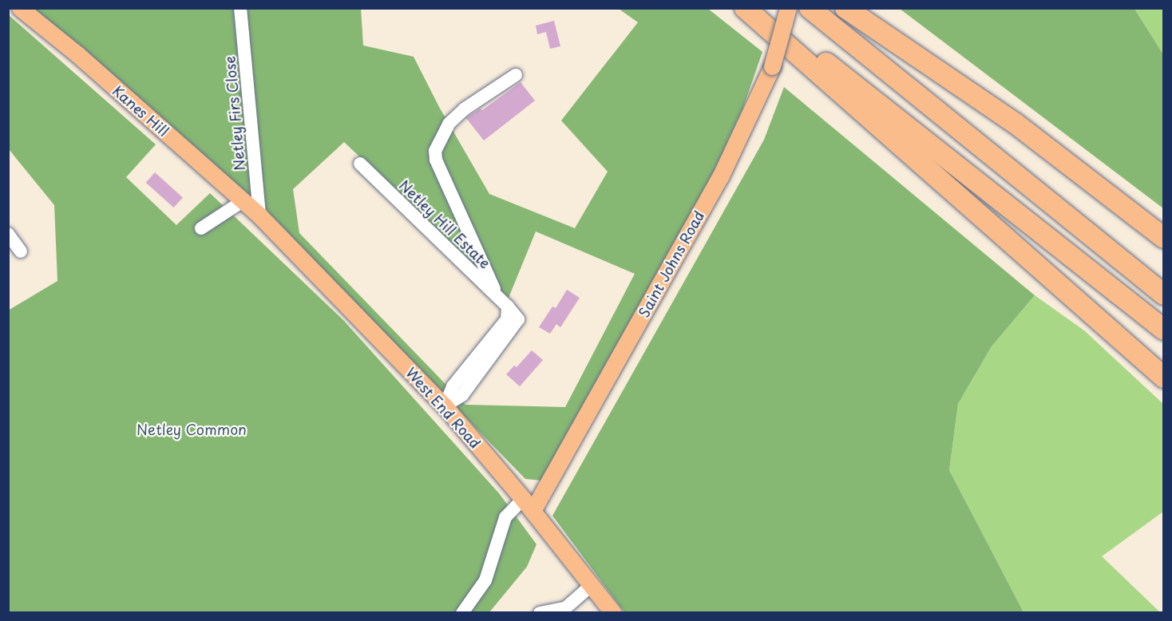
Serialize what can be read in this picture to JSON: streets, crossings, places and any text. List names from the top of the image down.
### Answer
{
  "streets": {
    "main road": ["Kanes Hill", "Saint Johns Road", "West End Road"],
    "street": ["Netley Firs Close", "Netley Hill Estate"]
  },
  "crossings": [
    ["Kanes Hill", "Netley Firs Close"],
    ["Kanes Hill", "West End Road"],
    ["Netley Firs Close", "West End Road"],
    ["Netley Hill Estate", "West End Road"],
    ["Saint Johns Road", "West End Road"]
  ],
  "parks": ["Netley Common"]
}
